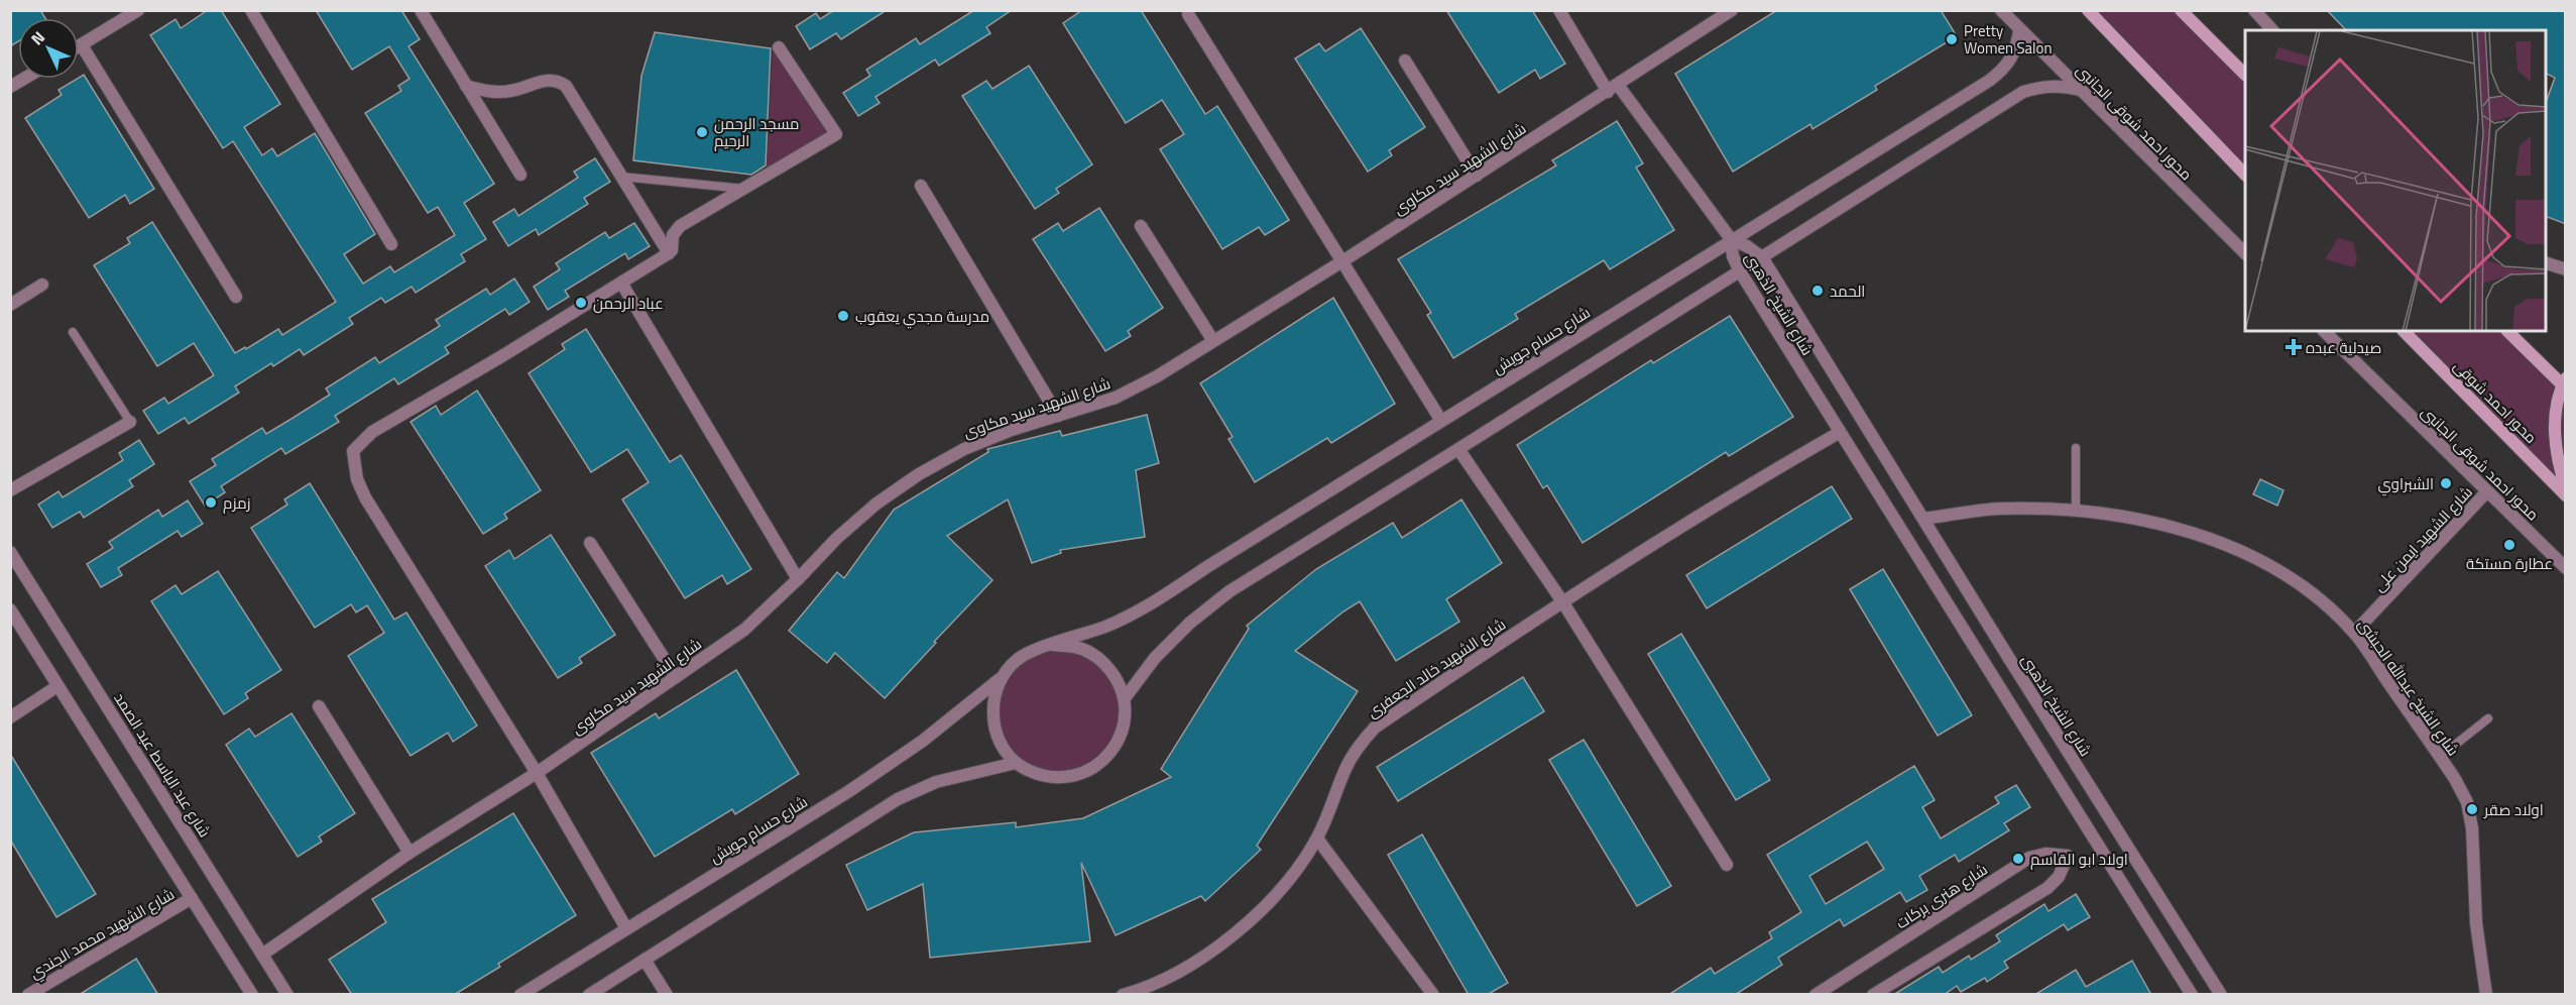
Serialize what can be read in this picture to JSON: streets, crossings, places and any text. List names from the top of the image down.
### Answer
{
  "streets": {
    "main road": ["محور احمد شوقى"],
    "street": [
      "محور احمد شوقى الجانبى",
      "شارع الشهيد سيد مكاوى",
      "شارع الشيخ الذهبى",
      "شارع حسام جويش",
      "شارع الشهيد ايمن على",
      "شارع الشهيد خالد الجعفرى",
      "شارع الشيخ عبدالله الحبشى",
      "شارع عبد الباسط عبد الصمد",
      "شارع هنرى بركات",
      "شارع الشهيد محمد الجندي"
    ]
  },
  "crossings": [
    ["محور احمد شوقى الجانبى", "شارع حسام جويش"],
    ["محور احمد شوقى الجانبى", "شارع الشهيد ايمن على"],
    ["شارع الشهيد سيد مكاوى", "شارع عبد الباسط عبد الصمد"],
    ["شارع الشيخ الذهبى", "شارع حسام جويش"],
    ["شارع الشيخ الذهبى", "شارع الشهيد خالد الجعفرى"],
    ["شارع الشيخ الذهبى", "شارع الشيخ عبدالله الحبشى"],
    ["شارع الشهيد ايمن على", "شارع الشيخ عبدالله الحبشى"]
  ],
  "places": {
    "other": [
      "Pretty Women Salon",
      "مسجد الرحمن الرحيم",
      "الحمد",
      "عباد الرحمن",
      "مدرسة مجدي يعقوب",
      "الشبراوي",
      "زمزم",
      "عطارة مستكة",
      "اولاد صقر",
      "اولاد ابو القاسم"
    ],
    "health": ["صيدلية عبده"]
  },
  "north": "top left"
}
